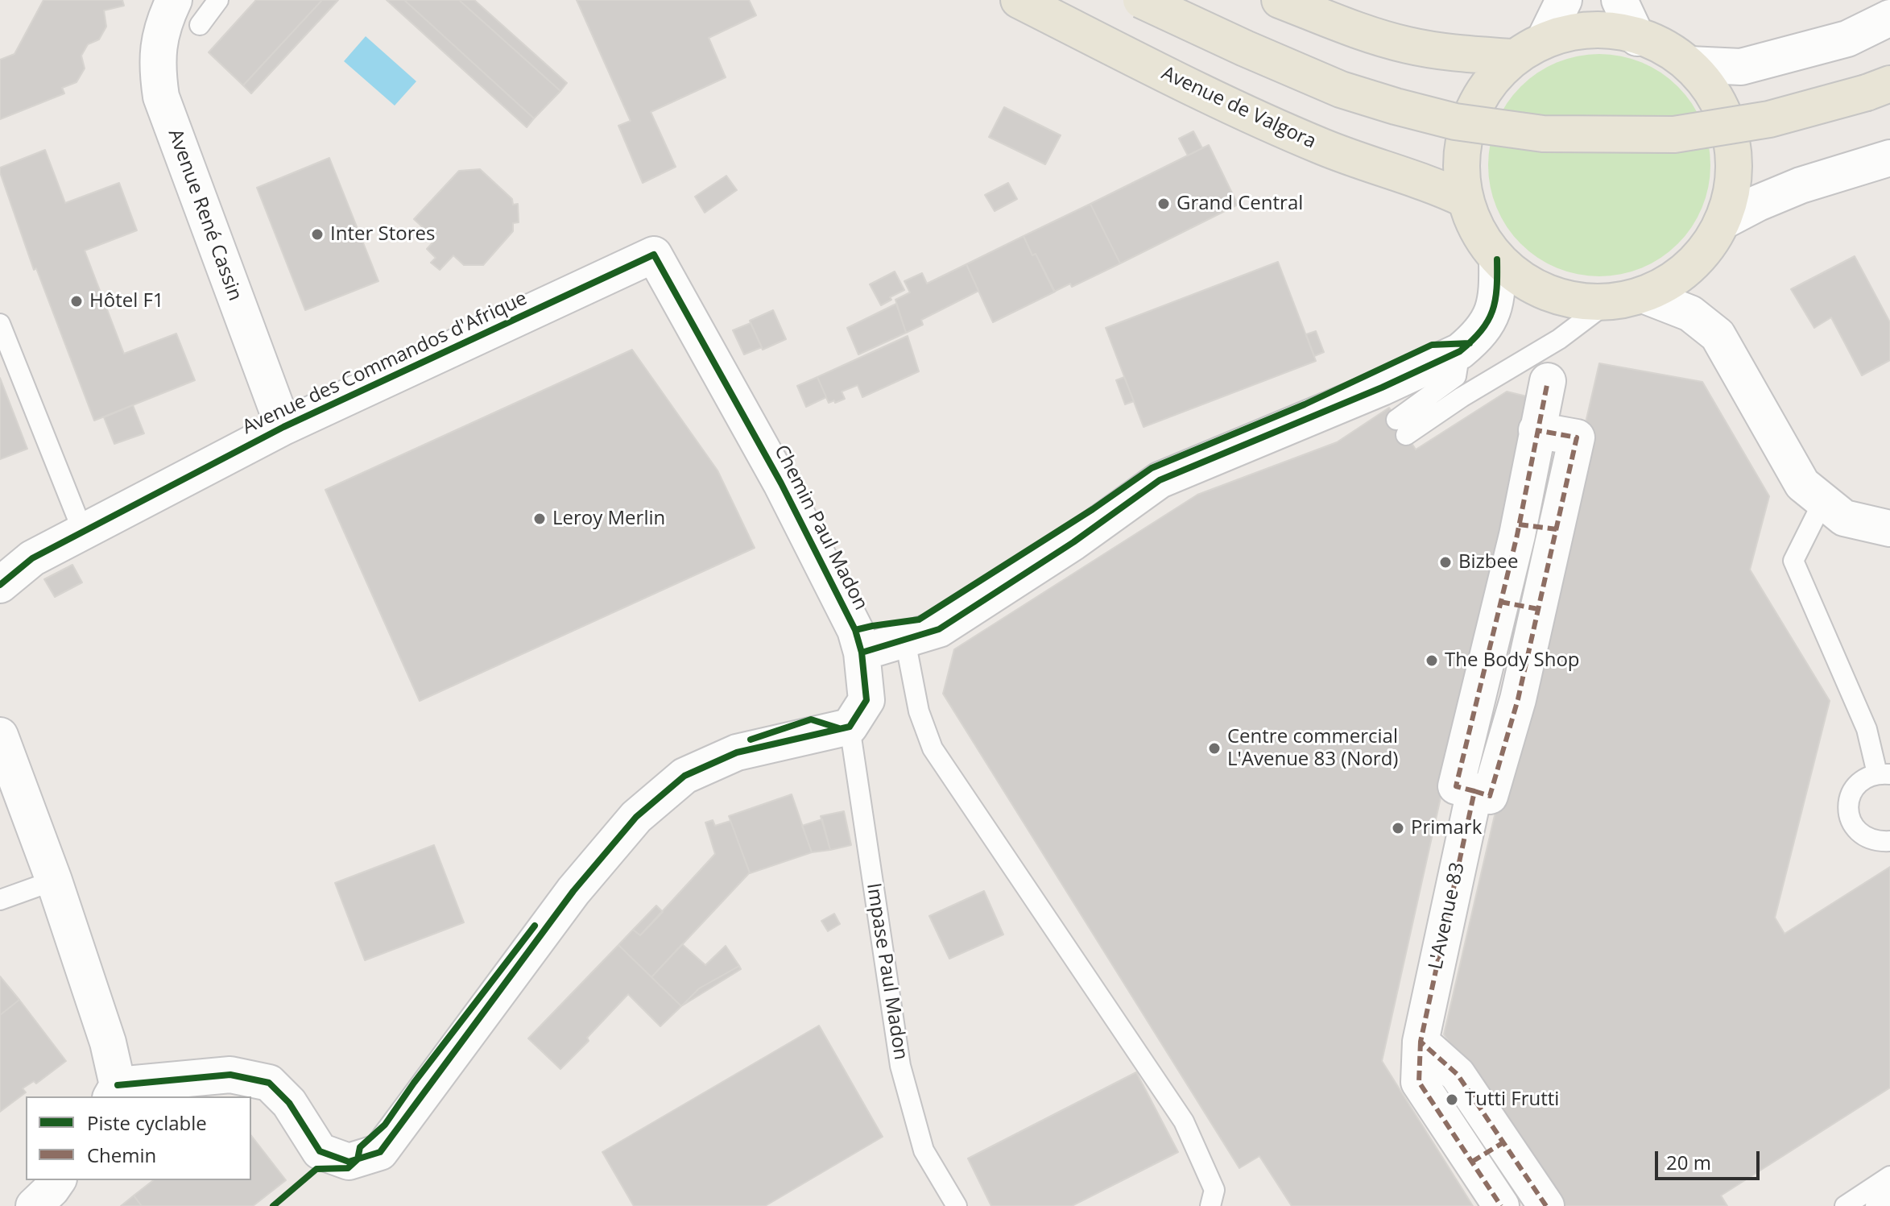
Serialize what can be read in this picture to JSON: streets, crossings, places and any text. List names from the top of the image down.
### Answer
{
  "streets": {
    "main road": ["Avenue de Valgora"],
    "street": [
      "Avenue René Cassin",
      "Avenue des Commandos d'Afrique",
      "Chemin Paul Madon",
      "L'Avenue 83"
    ],
    "lane": ["Impase Paul Madon"]
  },
  "crossings": [
    ["Avenue René Cassin", "Avenue des Commandos d'Afrique"],
    ["Avenue des Commandos d'Afrique", "Chemin Paul Madon"],
    ["Chemin Paul Madon", "Impase Paul Madon"]
  ],
  "places": [
    "Grand Central",
    "Inter Stores",
    "Hôtel F1",
    "Leroy Merlin",
    "Bizbee",
    "The Body Shop",
    "Centre commercial L'Avenue 83 (Nord)",
    "Primark",
    "Tutti Frutti"
  ],
  "legend": ["Piste cyclable", "Chemin"],
  "scale_bar": "20 m"
}
